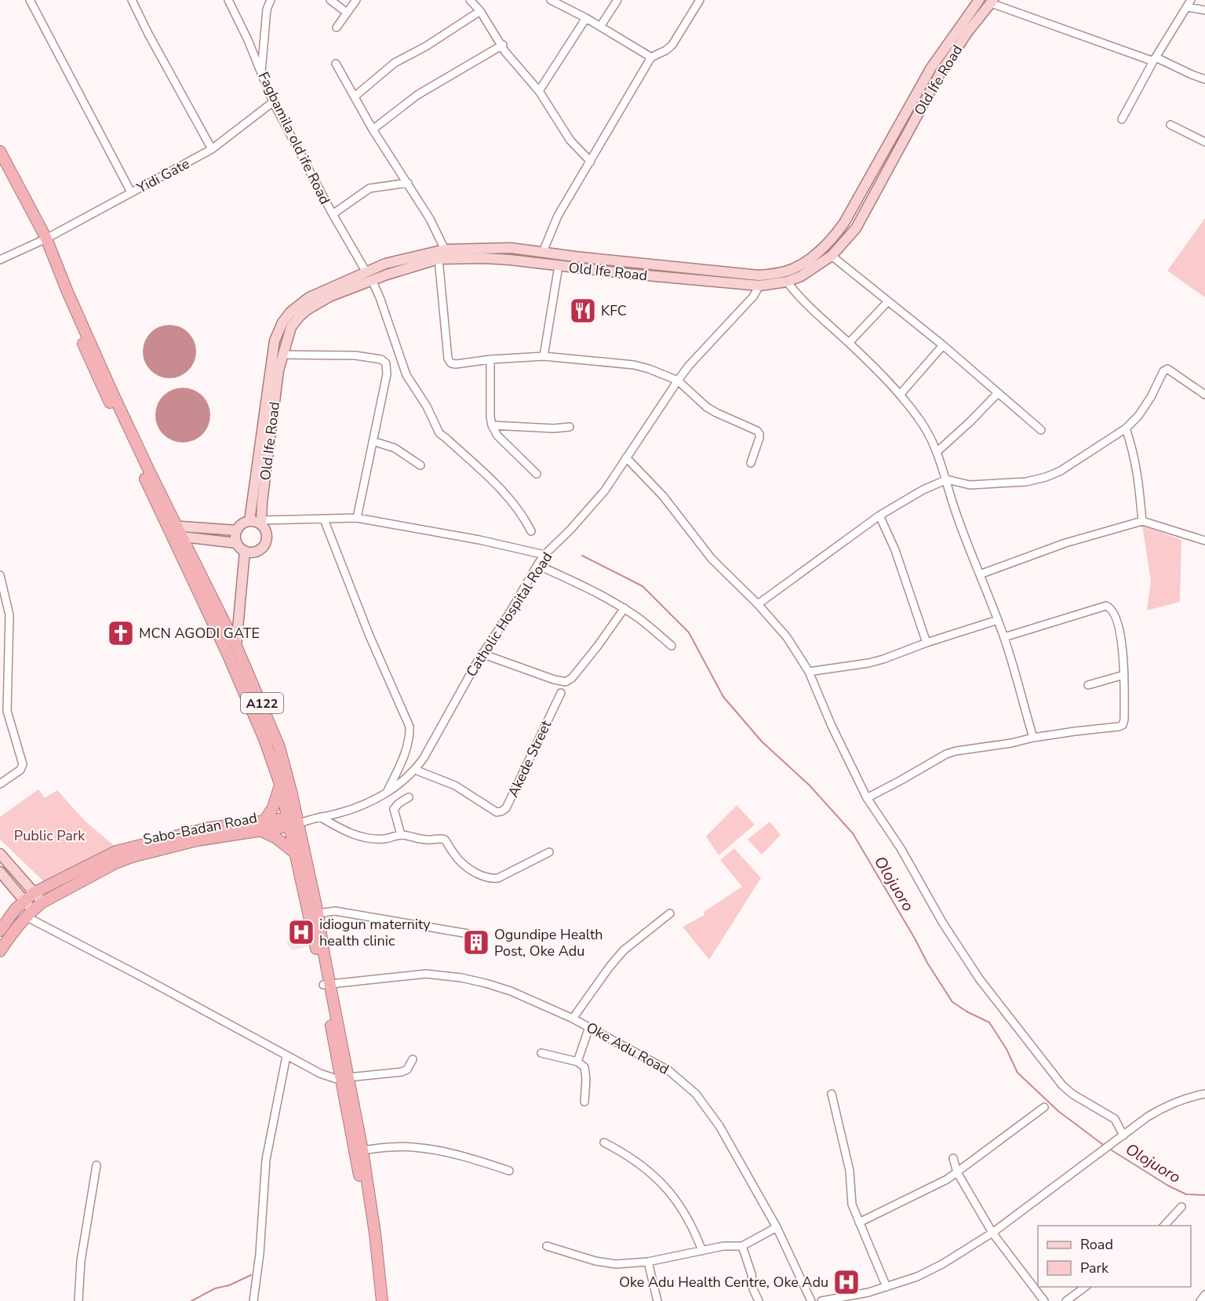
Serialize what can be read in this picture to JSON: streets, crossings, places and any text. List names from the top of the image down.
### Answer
{
  "streets": {
    "highway": ["A122", "Sabo-Badan Road"],
    "main road": ["Old Ife Road"],
    "street": [
      "Fagbamila old ife Road",
      "Yidi Gate",
      "Catholic Hospital Road",
      "Akede Street",
      "Oke Adu Road"
    ]
  },
  "crossings": [
    ["Old Ife Road", "Fagbamila old ife Road"],
    ["Old Ife Road", "Catholic Hospital Road"],
    ["Fagbamila old ife Road", "Yidi Gate"],
    ["Yidi Gate", "A122"],
    ["Catholic Hospital Road", "A122"],
    ["Catholic Hospital Road", "Akede Street"],
    ["Catholic Hospital Road", "Sabo-Badan Road"],
    ["A122", "Sabo-Badan Road"],
    ["A122", "Oke Adu Road"]
  ],
  "water": ["Olojuoro"],
  "parks": ["Public Park"],
  "places": {
    "restaurant": ["KFC"],
    "church": ["MCN AGODI GATE"],
    "hospital": ["idiogun maternity health clinic", "Oke Adu Health Centre, Oke Adu"],
    "building": ["Ogundipe Health Post, Oke Adu"]
  },
  "legend": ["Road", "Park"]
}
